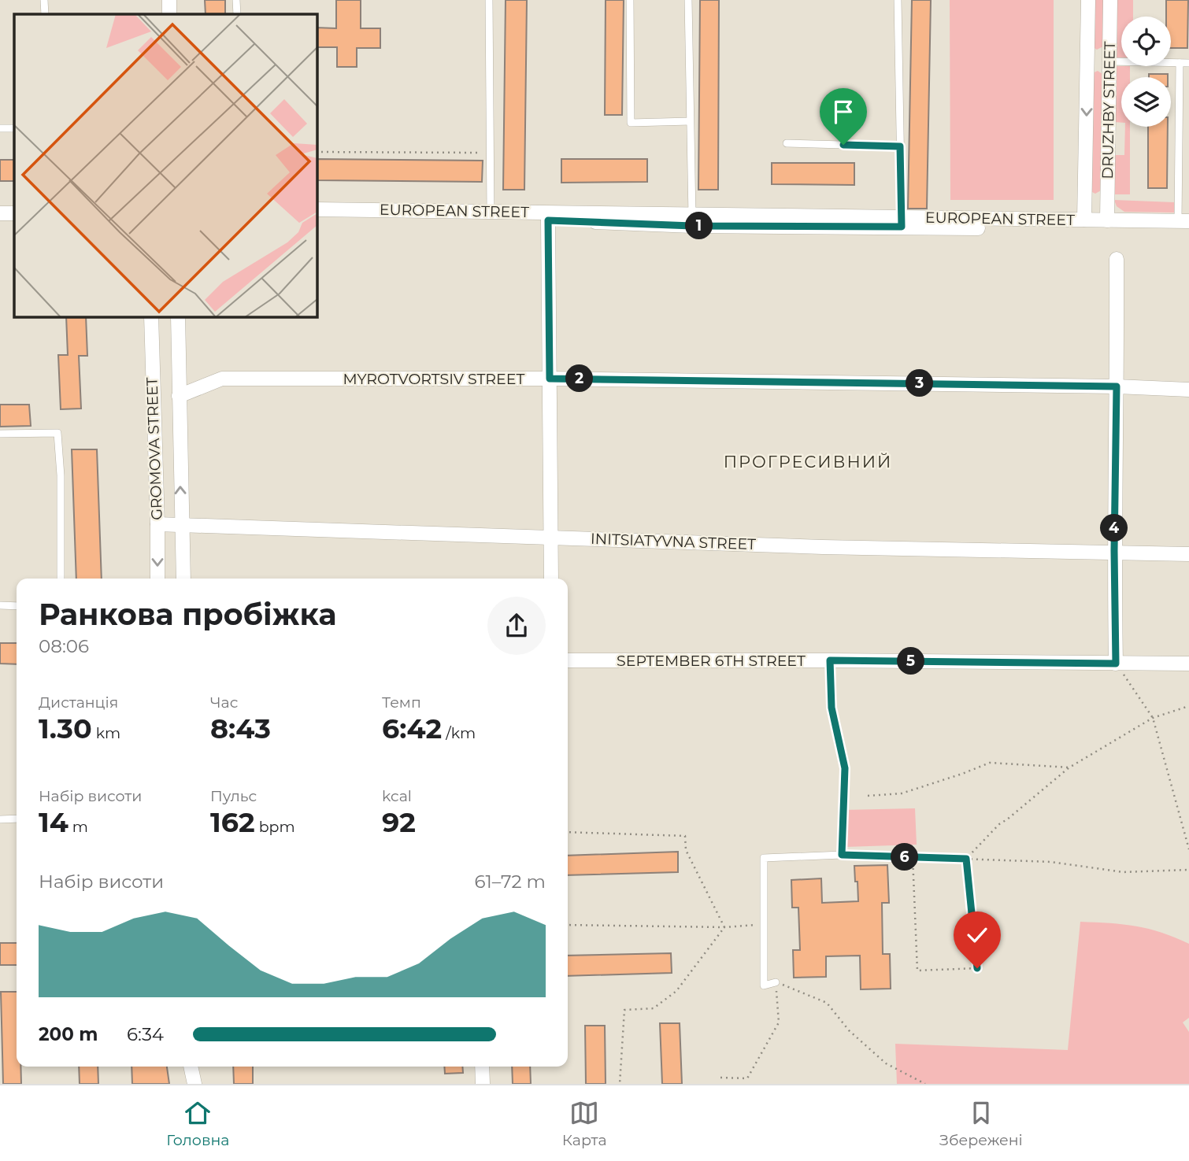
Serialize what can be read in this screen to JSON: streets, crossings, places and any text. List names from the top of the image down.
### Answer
{
  "streets": {
    "street": [
      "DRUZHBY STREET",
      "EUROPEAN STREET",
      "MYROTVORTSIV STREET",
      "GROMOVA STREET",
      "INITSIATYVNA STREET",
      "SEPTEMBER 6TH STREET"
    ]
  },
  "crossings": [
    ["DRUZHBY STREET", "EUROPEAN STREET"],
    ["MYROTVORTSIV STREET", "GROMOVA STREET"],
    ["GROMOVA STREET", "INITSIATYVNA STREET"]
  ],
  "districts": ["ПРОГРЕСИВНИЙ"],
  "page": {
    "pins": [
      "1",
      "2",
      "3",
      "4",
      "5",
      "6"
    ],
    "heading": ["Ранкова пробіжка", "08:06"],
    "stats": [
      ["Дистанція", "1.30 km"],
      ["Час", "8:43"],
      ["Темп", "6:42 /km"],
      ["Набір висоти", "14 m"],
      ["Пульс", "162 bpm"],
      ["kcal", "92"]
    ],
    "chart": ["Набір висоти", "61–72 m"],
    "list": [
      {
        "name": "200 m",
        "note": "6:34"
      }
    ],
    "tabs": ["Головна", "Карта", "Збережені"]
  }
}
